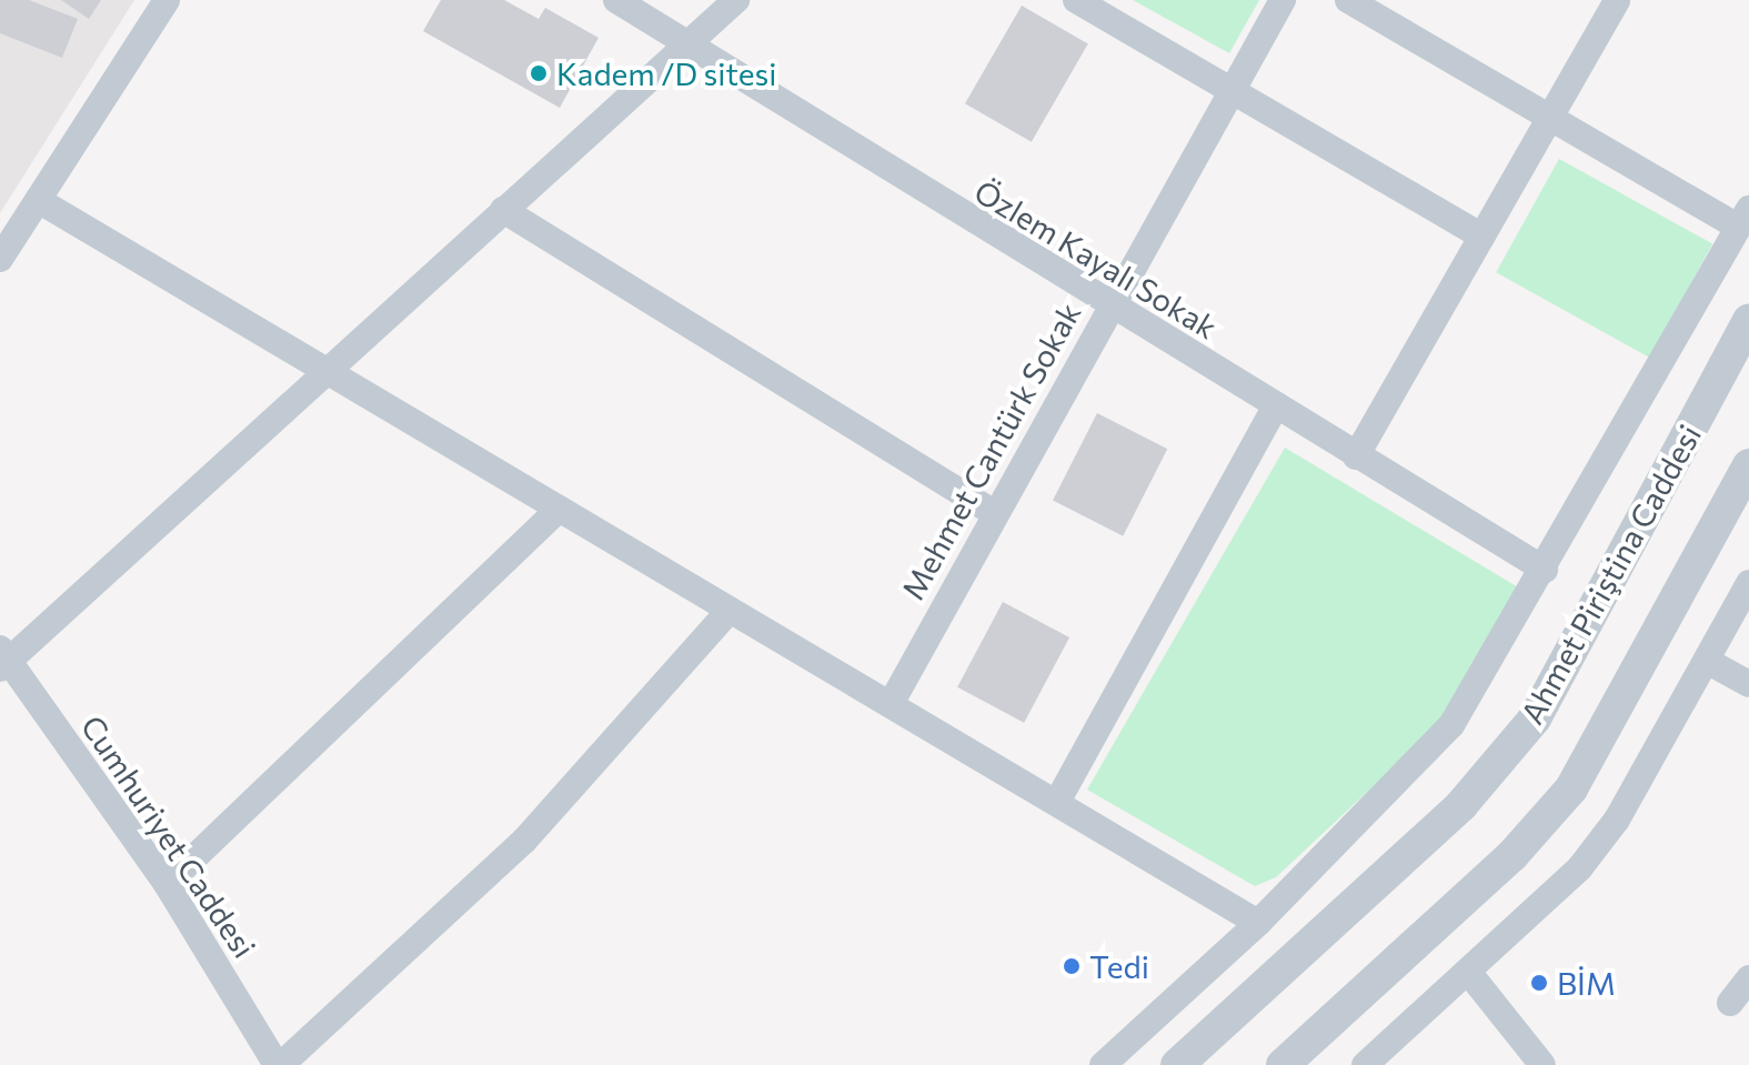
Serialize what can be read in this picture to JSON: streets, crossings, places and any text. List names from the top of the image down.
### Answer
{
  "streets": {
    "street": [
      "Özlem Kayalı Sokak",
      "Mehmet Cantürk Sokak",
      "Ahmet Piriştina Caddesi",
      "Cumhuriyet Caddesi"
    ]
  },
  "crossings": [
    ["Özlem Kayalı Sokak", "Mehmet Cantürk Sokak"]
  ],
  "places": ["Kadem /D sitesi", "Tedi", "BİM"]
}
